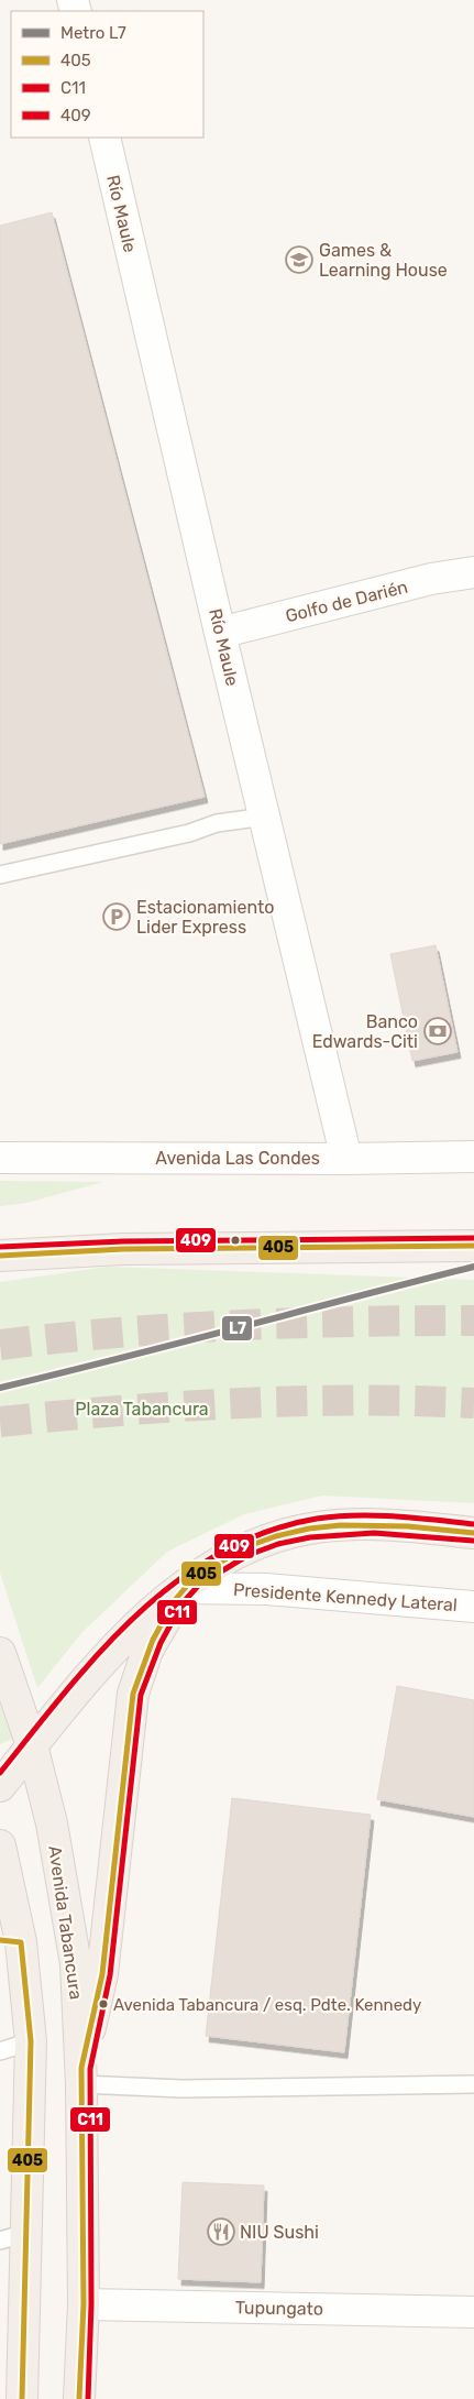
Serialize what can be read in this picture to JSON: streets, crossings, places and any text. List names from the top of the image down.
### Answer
{
  "streets": {
    "main road": ["Avenida Tabancura"],
    "street": [
      "Río Maule",
      "Golfo de Darién",
      "Avenida Las Condes",
      "Presidente Kennedy Lateral",
      "Tupungato"
    ]
  },
  "crossings": [
    ["Río Maule", "Golfo de Darién"],
    ["Río Maule", "Avenida Las Condes"],
    ["Avenida Tabancura", "Tupungato"]
  ],
  "parks": ["Plaza Tabancura"],
  "places": {
    "school or university": ["Games & Learning House"],
    "parking": ["Estacionamiento Lider Express"],
    "bank": ["Banco Edwards-Citi"],
    "other": ["Avenida Tabancura / esq. Pdte. Kennedy"],
    "restaurant": ["NIU Sushi"]
  },
  "lines": [
    "transit line 409",
    "transit line 405",
    "metro line L7",
    "transit line C11"
  ],
  "legend": [
    "Metro L7",
    "405",
    "C11",
    "409"
  ]
}
